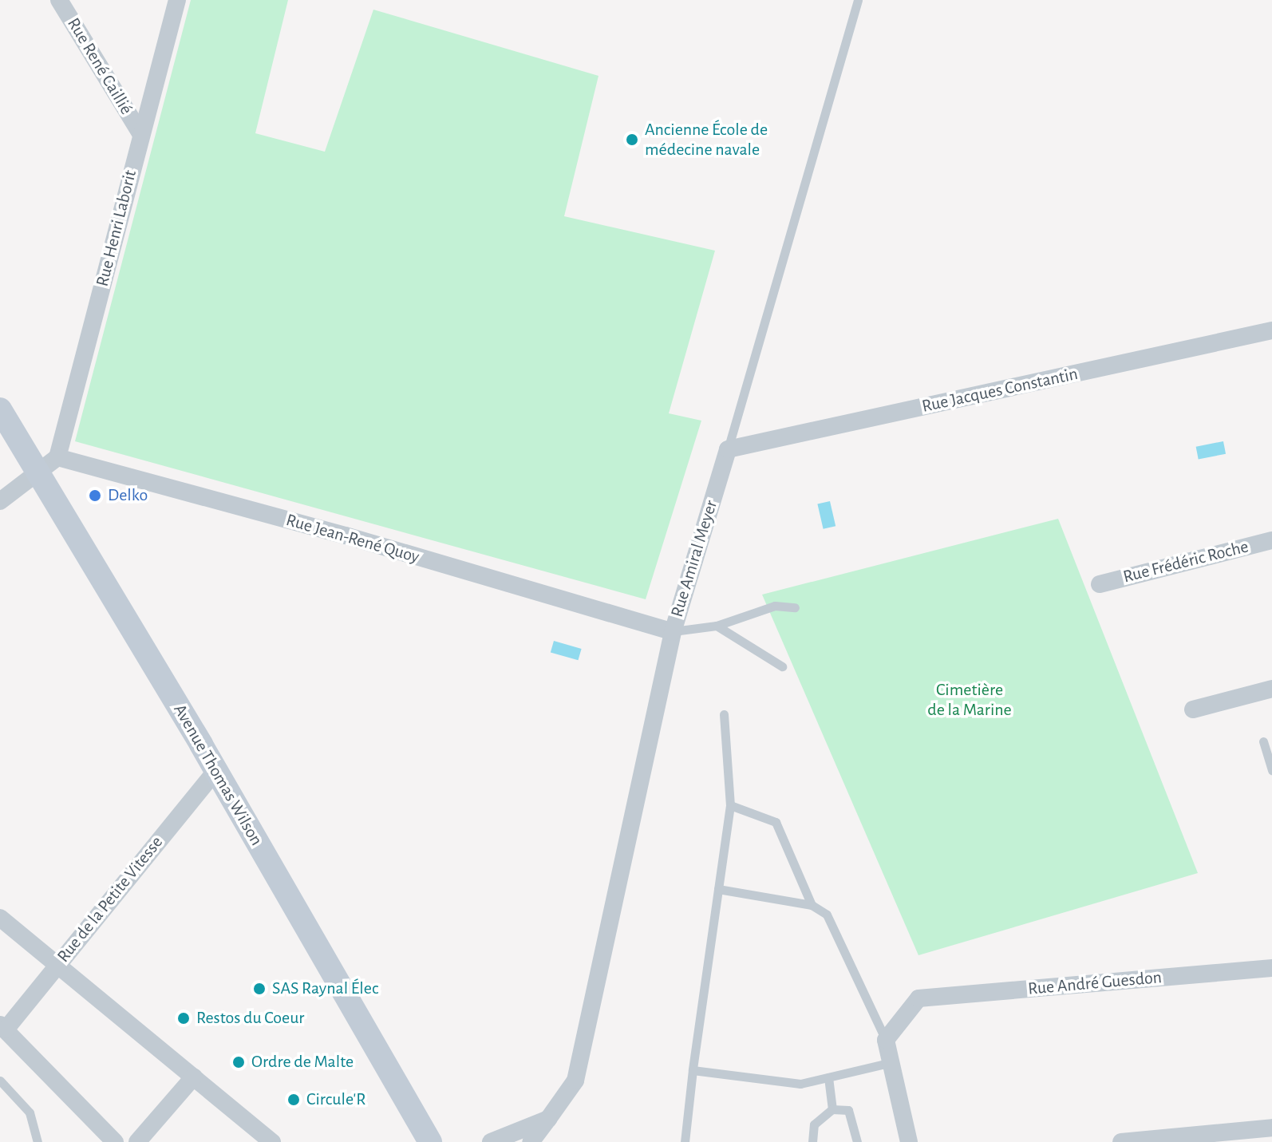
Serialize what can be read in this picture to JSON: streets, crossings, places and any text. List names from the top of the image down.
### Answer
{
  "streets": {
    "street": [
      "Rue René Caillié",
      "Rue Henri Laborit",
      "Rue Jacques Constantin",
      "Rue Jean-René Quoy",
      "Rue Amiral Meyer",
      "Rue Frédéric Roche",
      "Avenue Thomas Wilson",
      "Rue de la Petite Vitesse",
      "Rue André Guesdon"
    ]
  },
  "crossings": [
    ["Rue René Caillié", "Rue Henri Laborit"],
    ["Rue Henri Laborit", "Rue Jean-René Quoy"],
    ["Rue Jacques Constantin", "Rue Amiral Meyer"],
    ["Rue Jean-René Quoy", "Rue Amiral Meyer"],
    ["Avenue Thomas Wilson", "Rue de la Petite Vitesse"]
  ],
  "parks": ["Cimetière de la Marine"],
  "places": [
    "Ancienne École de médecine navale",
    "Delko",
    "SAS Raynal Élec",
    "Restos du Coeur",
    "Ordre de Malte",
    "Circule'R"
  ]
}
